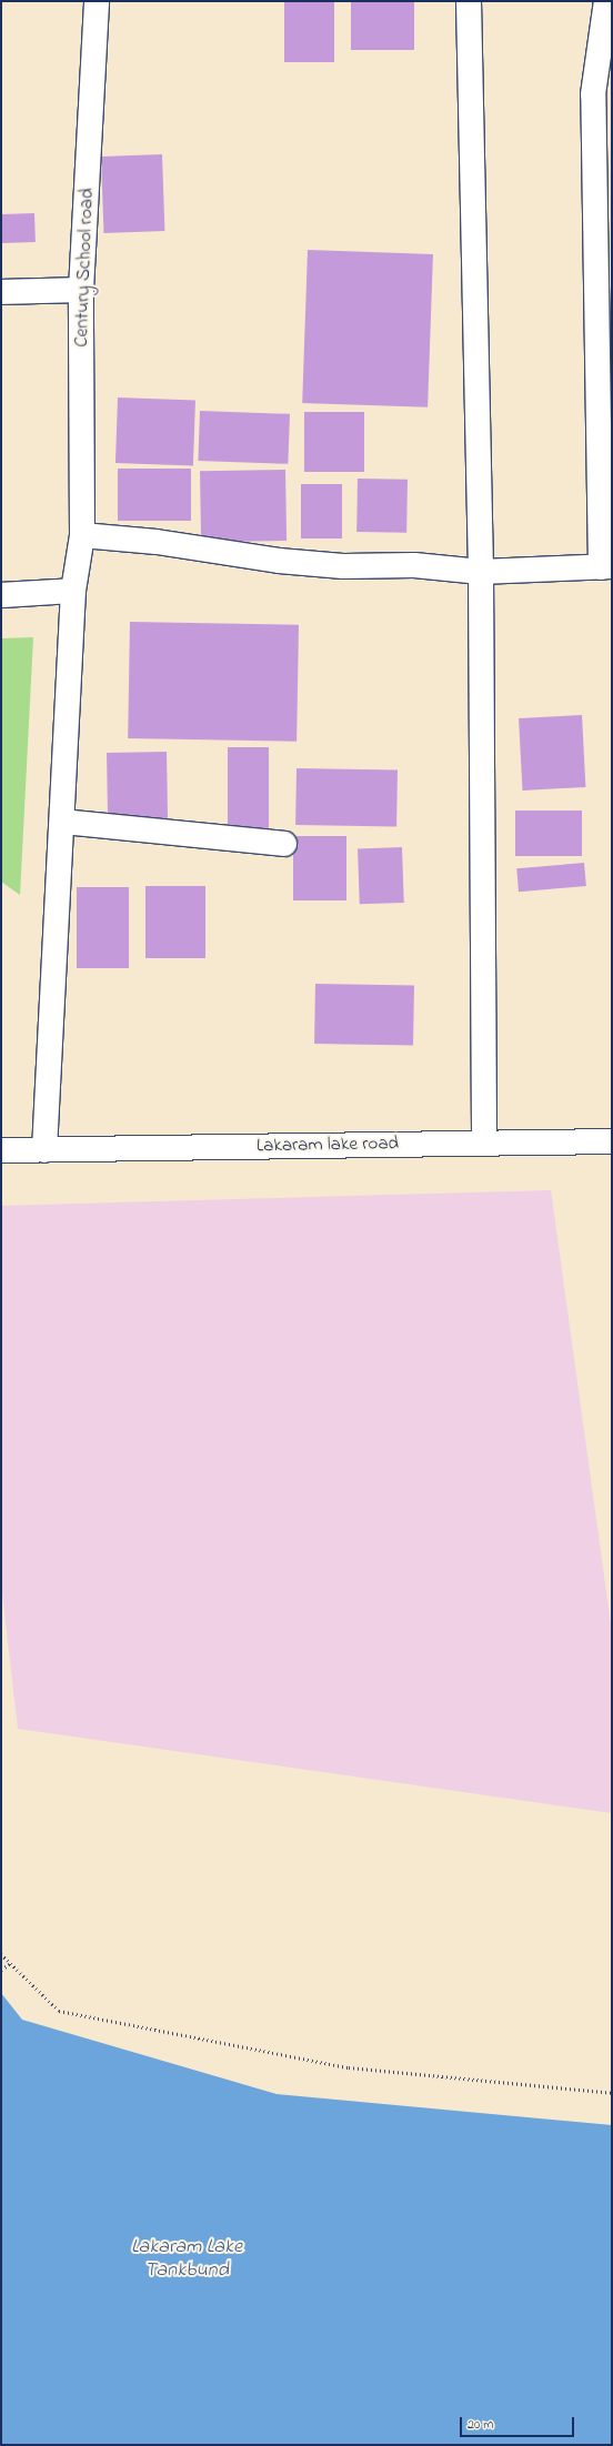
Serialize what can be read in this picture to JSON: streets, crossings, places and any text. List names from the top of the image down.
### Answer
{
  "streets": {
    "street": ["Century School road", "Lakaram lake road"]
  },
  "crossings": [
    ["Century School road", "Lakaram lake road"]
  ],
  "water": ["Lakaram Lake Tankbund"],
  "scale_bar": "20 m"
}
